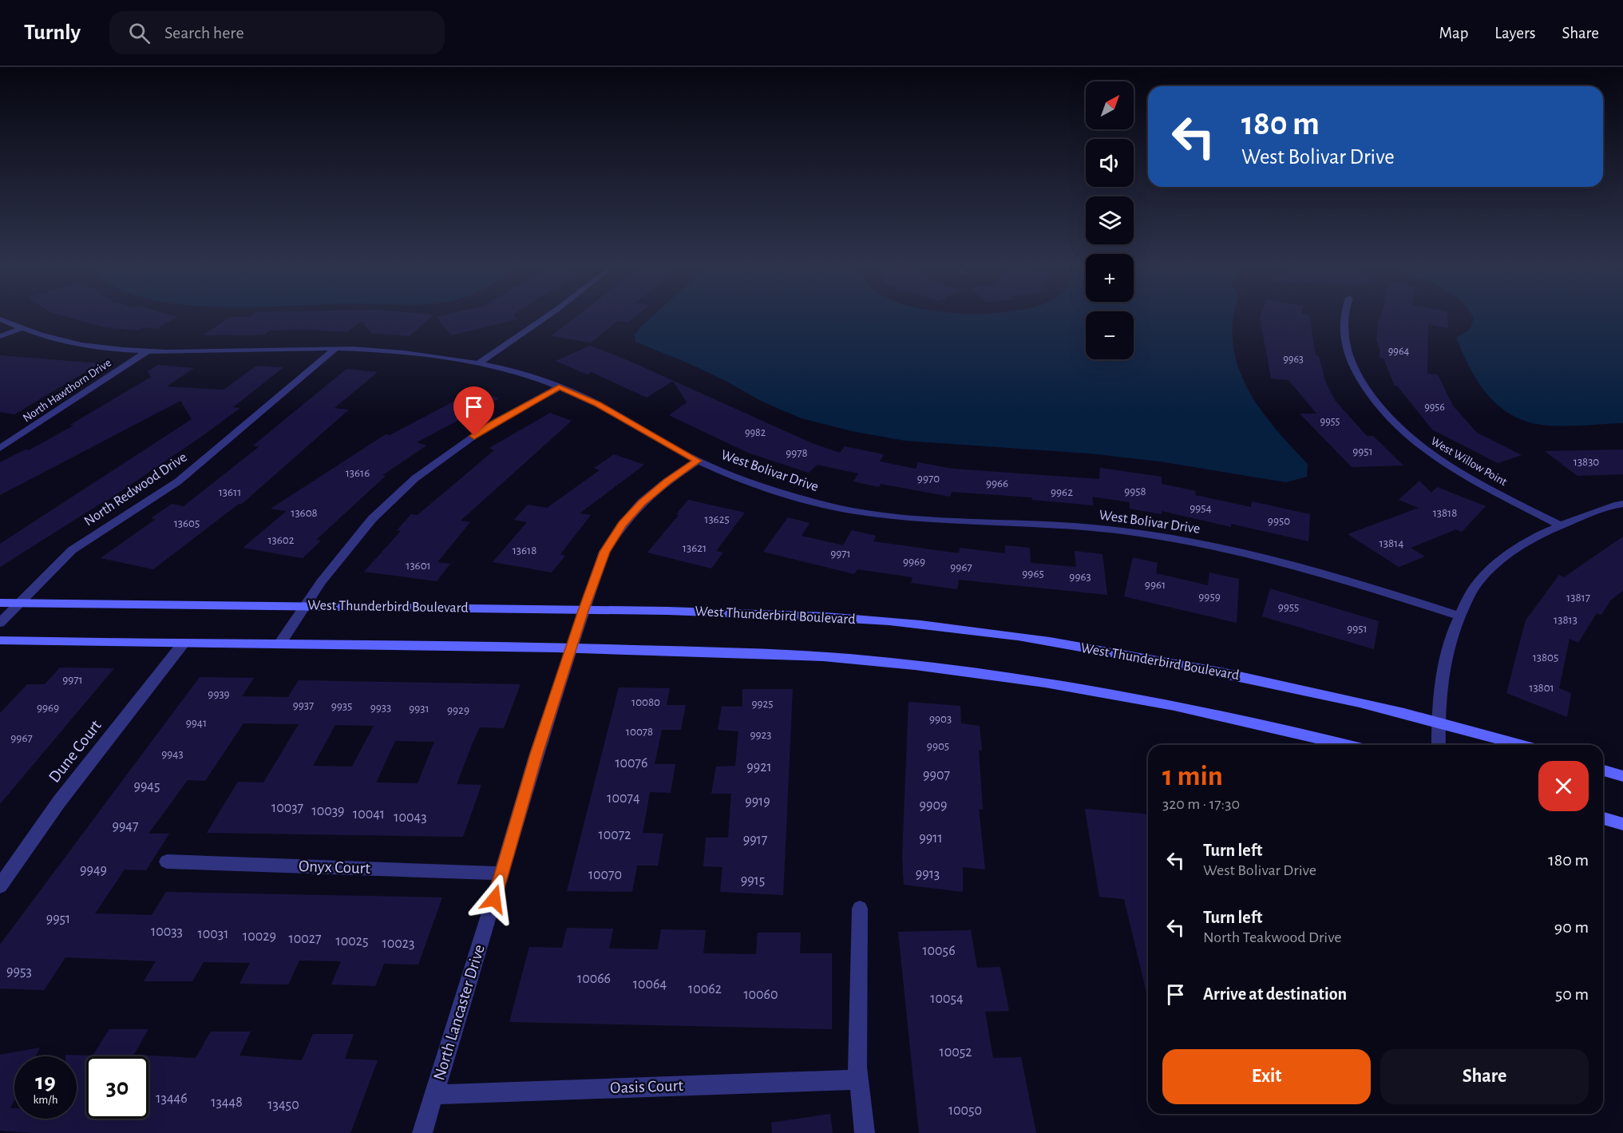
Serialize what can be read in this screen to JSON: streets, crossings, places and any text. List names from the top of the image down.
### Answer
{
  "streets": {
    "street": [
      "North Hawthorn Drive",
      "West Willow Point",
      "West Bolivar Drive",
      "North Redwood Drive",
      "West Thunderbird Boulevard",
      "Dune Court",
      "Onyx Court",
      "North Lancaster Drive",
      "Oasis Court"
    ]
  },
  "crossings": [
    ["North Hawthorn Drive", "West Bolivar Drive"],
    ["West Bolivar Drive", "North Redwood Drive"],
    ["West Bolivar Drive", "North Lancaster Drive"],
    ["North Redwood Drive", "West Thunderbird Boulevard"],
    ["West Thunderbird Boulevard", "North Lancaster Drive"],
    ["Onyx Court", "North Lancaster Drive"],
    ["North Lancaster Drive", "Oasis Court"]
  ],
  "house_numbers": [
    "9964",
    "9963",
    "9956",
    "9955",
    "9982",
    "9951",
    "9978",
    "13830",
    "13616",
    "9970",
    "9966",
    "9958",
    "13611",
    "9962",
    "9954",
    "13608",
    "13818",
    "13625",
    "9950",
    "13605",
    "13602",
    "13814",
    "13621",
    "13618",
    "9971",
    "9969",
    "13601",
    "9967",
    "9965",
    "9963",
    "9961",
    "9959",
    "13817",
    "9955",
    "13813",
    "9951",
    "13805",
    "9971",
    "13801",
    "9939",
    "10080",
    "9925",
    "9937",
    "9935",
    "9969",
    "9933",
    "9931",
    "9929",
    "9903",
    "9941",
    "10078",
    "9923",
    "9967",
    "9905",
    "9943",
    "10076",
    "9921",
    "9907",
    "9945",
    "10074",
    "9919",
    "9909",
    "10037",
    "10039",
    "10041",
    "10043",
    "9947",
    "10072",
    "9911",
    "9917",
    "9949",
    "9913",
    "10070",
    "9915",
    "9951",
    "10033",
    "10031",
    "10029",
    "10027",
    "10025",
    "10023",
    "10056",
    "9953",
    "10066",
    "10064",
    "10062",
    "10060",
    "10054",
    "10052",
    "13446",
    "13448",
    "13450",
    "10050"
  ],
  "north": "top right",
  "page": {
    "header": "Turnly",
    "search": "Search here",
    "nav": ["Map", "Layers", "Share"],
    "map_buttons": ["+", "−"],
    "turn": ["180 m", "West Bolivar Drive"],
    "heading": ["1 min", "320 m · 17:30"],
    "list": [
      {
        "name": "Turn left",
        "note": "West Bolivar Drive",
        "value": "180 m"
      },
      {
        "name": "Turn left",
        "note": "North Teakwood Drive",
        "value": "90 m"
      },
      {
        "name": "Arrive at destination",
        "value": "50 m"
      }
    ],
    "buttons": ["Exit", "Share"],
    "speed": "19 km/h",
    "limit": "30"
  }
}
